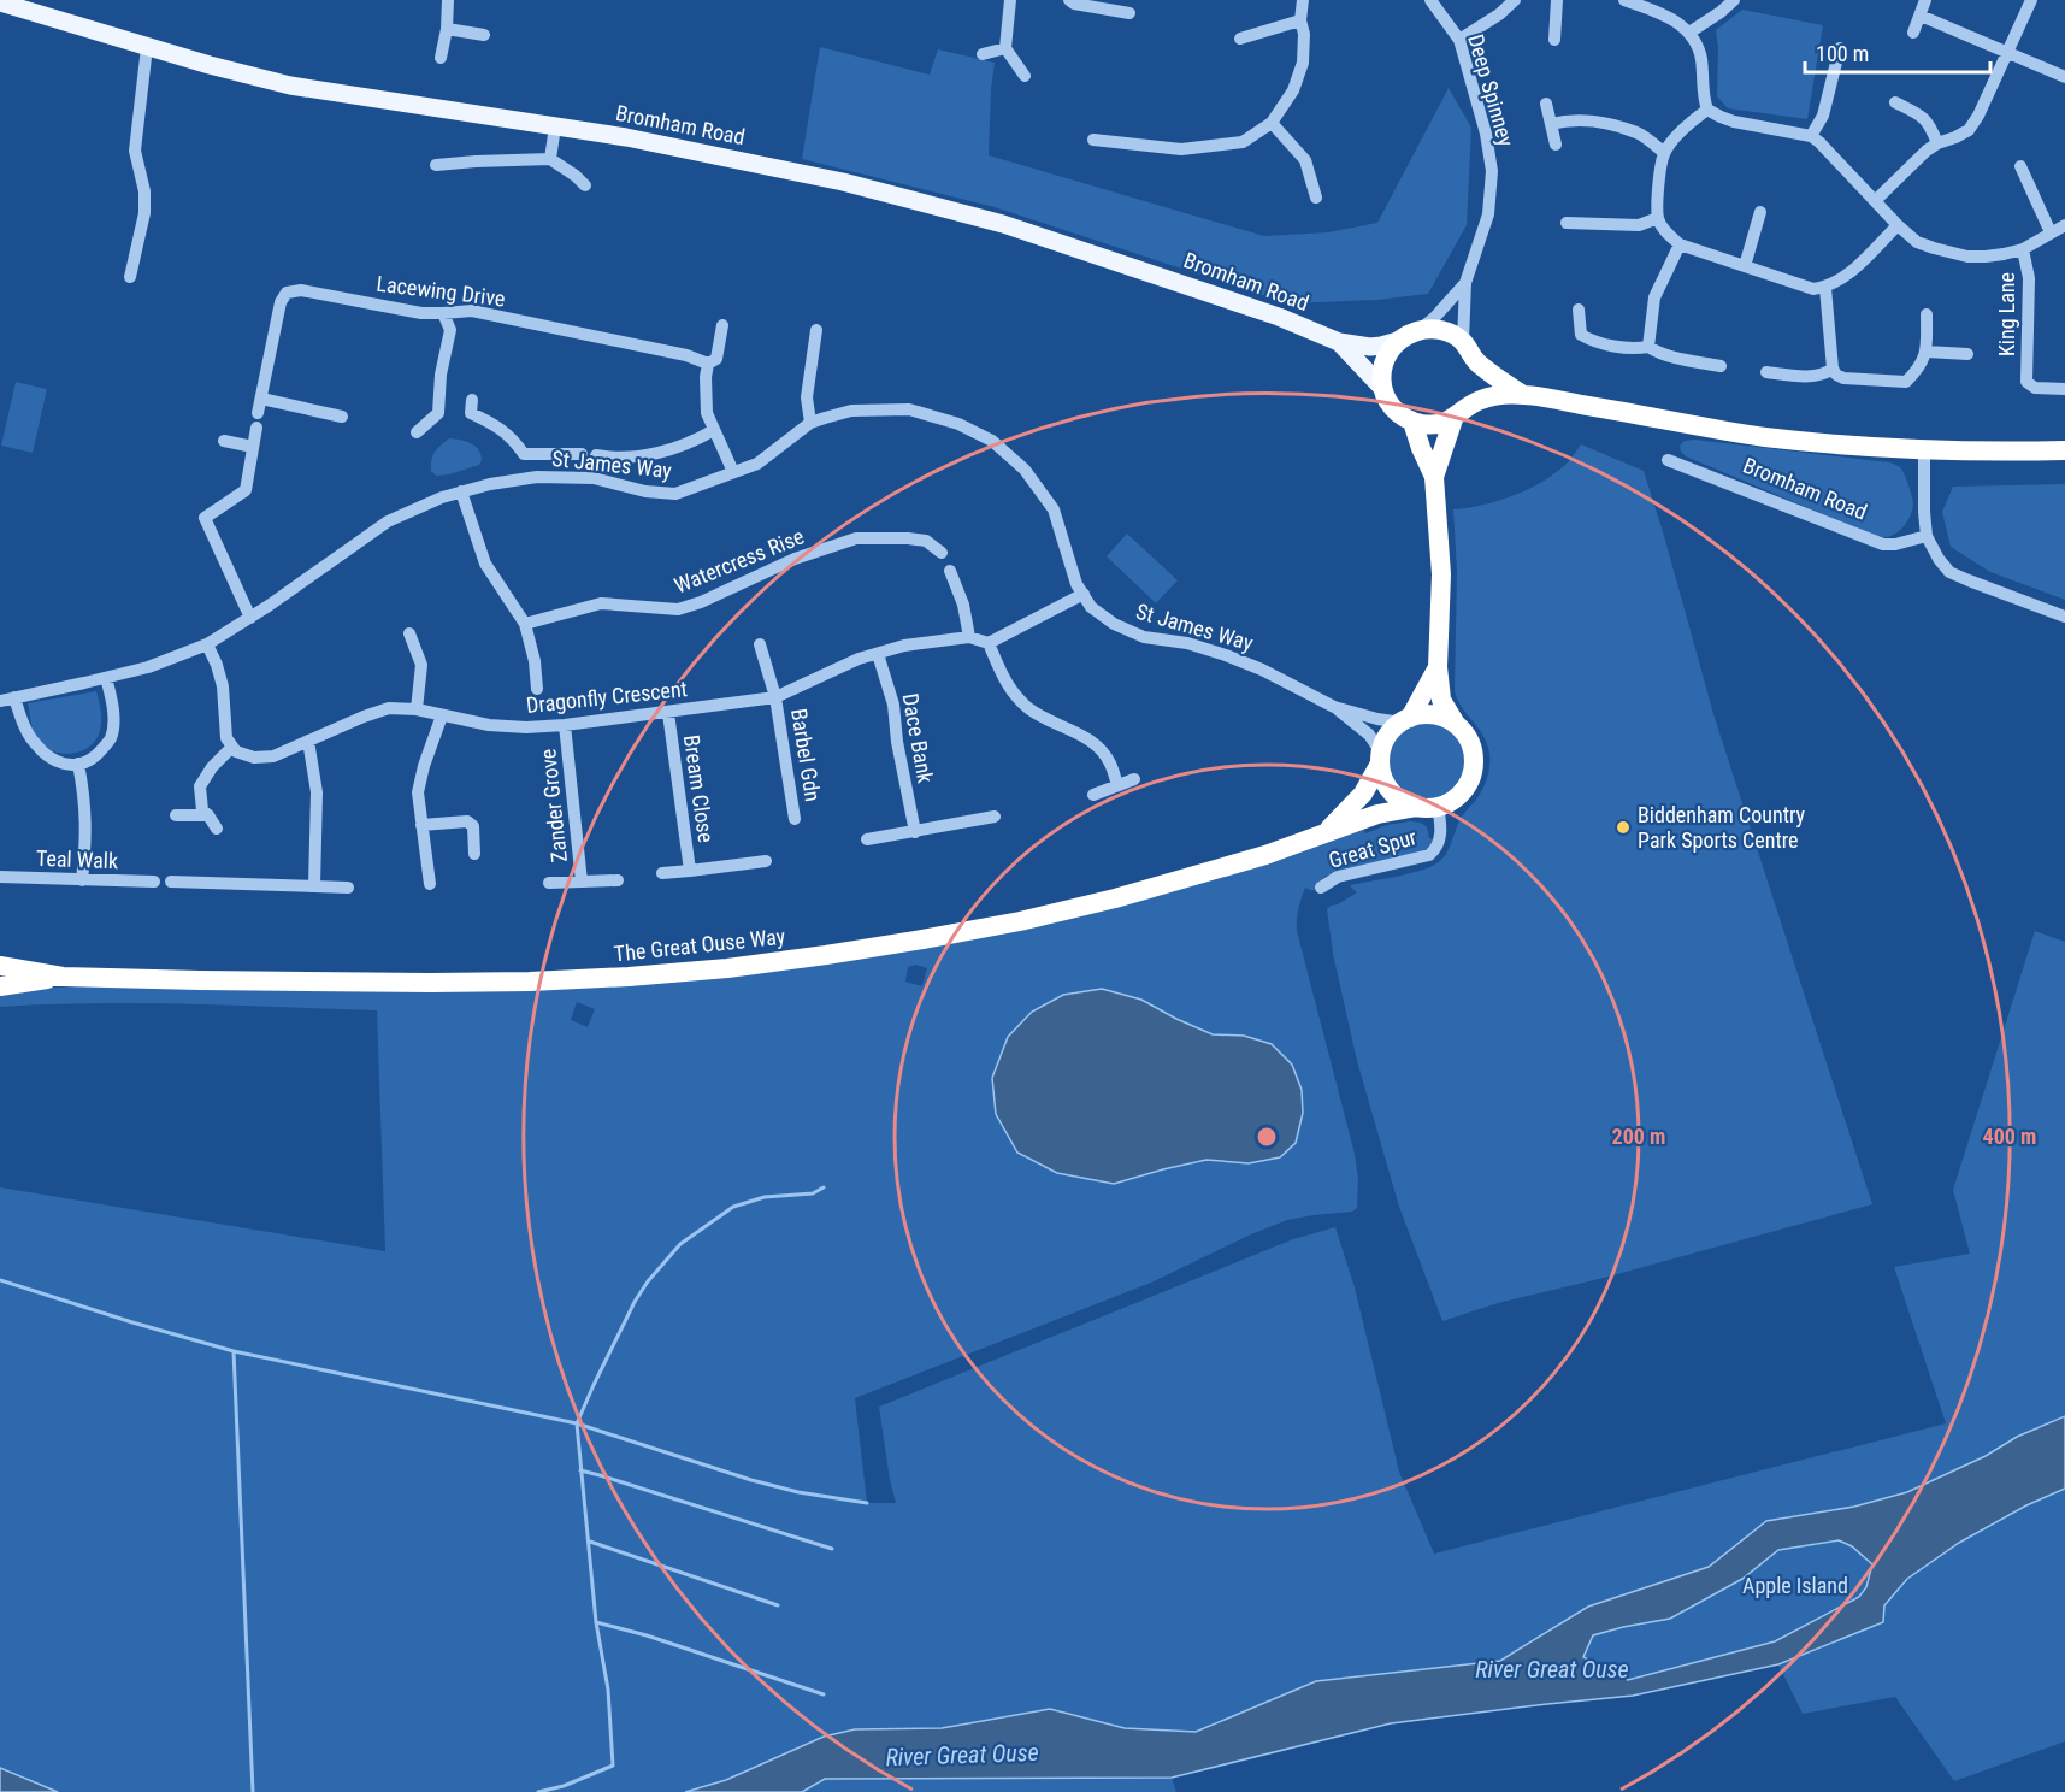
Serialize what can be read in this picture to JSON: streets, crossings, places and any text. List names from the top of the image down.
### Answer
{
  "streets": {
    "highway": ["The Great Ouse Way"],
    "main road": ["Bromham Road"],
    "street": [
      "Deep Spinney",
      "Lacewing Drive",
      "King Lane",
      "St James Way",
      "Watercress Rise",
      "Dragonfly Crescent",
      "Dace Bank",
      "Barbel Gdn",
      "Bream Close",
      "Zander Grove",
      "Great Spur",
      "Teal Walk"
    ]
  },
  "crossings": [
    ["Deep Spinney", "Bromham Road"],
    ["Dragonfly Crescent", "Dace Bank"],
    ["Dragonfly Crescent", "Barbel Gdn"],
    ["Dragonfly Crescent", "Bream Close"],
    ["Dragonfly Crescent", "Zander Grove"],
    ["Great Spur", "The Great Ouse Way"]
  ],
  "water": ["River Great Ouse"],
  "parks": ["Apple Island"],
  "places": ["Biddenham Country Park Sports Centre"],
  "scale_bar": "100 m",
  "rings": ["200 m", "400 m"]
}
